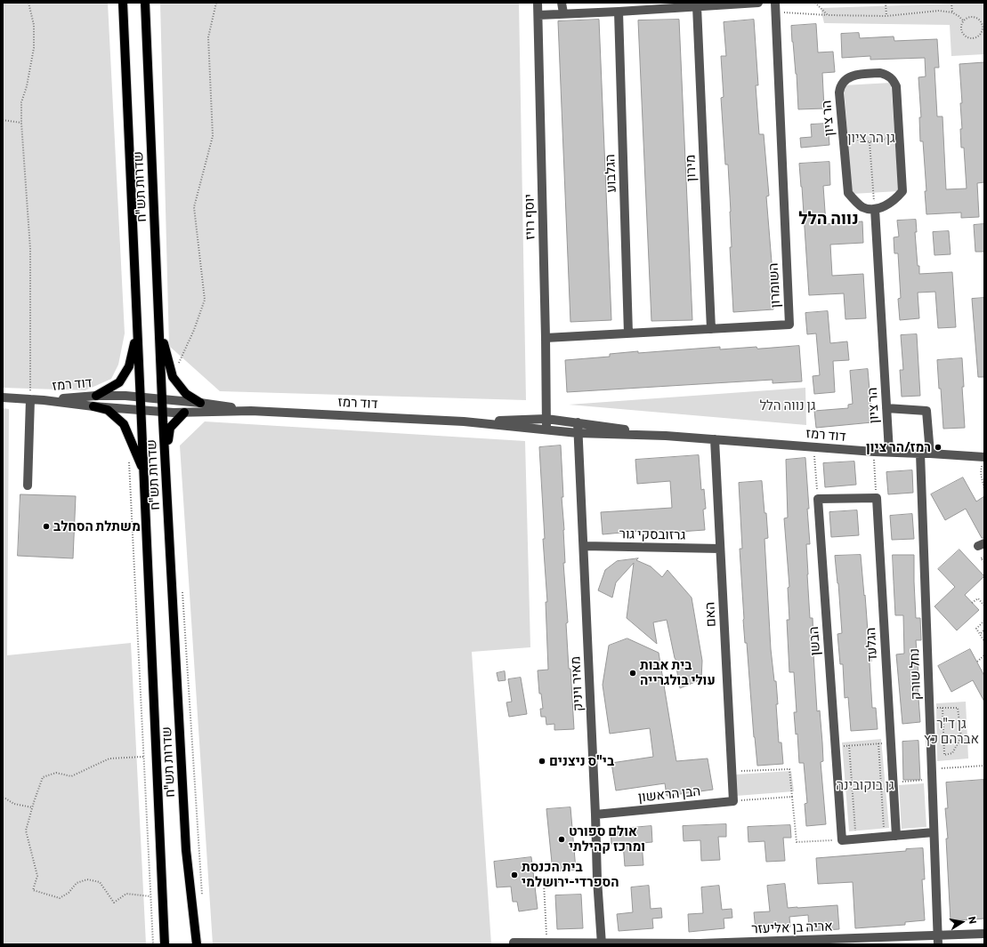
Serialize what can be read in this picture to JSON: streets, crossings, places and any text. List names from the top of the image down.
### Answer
{
  "streets": {
    "main road": ["שדרות תש\"ח"],
    "street": [
      "הר ציון",
      "מירון",
      "הגלבוע",
      "יוסף רויז",
      "השומרון",
      "דוד רמז",
      "גרזובסקי גור",
      "האם",
      "הבשן",
      "הגלעד",
      "נחל שורק",
      "מאיר ויניק",
      "הבן הראשון",
      "אריה בן אליעזר"
    ]
  },
  "crossings": [
    ["הר ציון", "דוד רמז"],
    ["מירון", "השומרון"],
    ["הגלבוע", "השומרון"],
    ["שדרות תש\"ח", "דוד רמז"],
    ["יוסף רויז", "השומרון"],
    ["יוסף רויז", "דוד רמז"],
    ["דוד רמז", "האם"],
    ["דוד רמז", "נחל שורק"],
    ["דוד רמז", "מאיר ויניק"],
    ["גרזובסקי גור", "האם"],
    ["גרזובסקי גור", "מאיר ויניק"],
    ["האם", "הבן הראשון"],
    ["נחל שורק", "אריה בן אליעזר"],
    ["מאיר ויניק", "הבן הראשון"],
    ["מאיר ויניק", "אריה בן אליעזר"]
  ],
  "districts": ["נווה הלל"],
  "parks": [
    "גן הר ציון",
    "גן נווה הלל",
    "גן ד\"ר אברהם כץ",
    "גן בוקובינה"
  ],
  "places": [
    "רמז/הר ציון",
    "משתלת הסחלב",
    "בית אבות עולי בולגרייה",
    "בי\"ס ניצנים",
    "אולם ספורט ומרכז קהילתי",
    "בית הכנסת הספרדי-ירושלמי"
  ],
  "north": "right"
}
